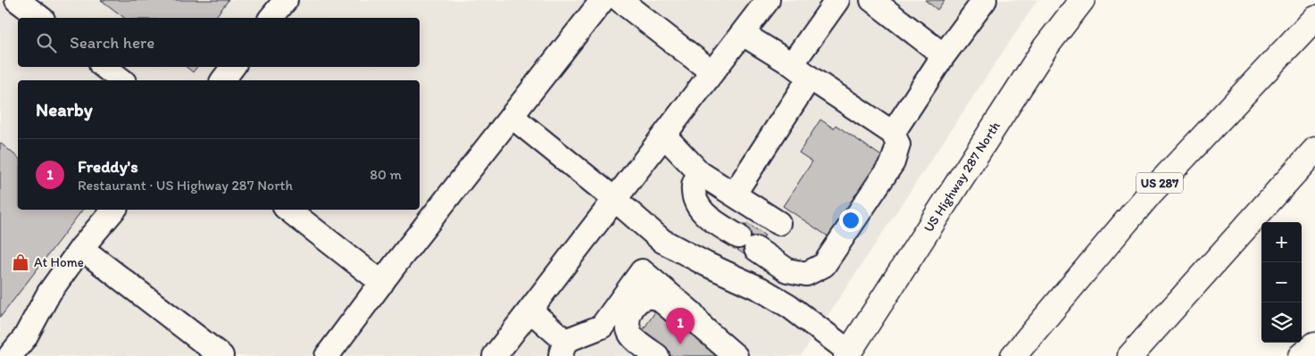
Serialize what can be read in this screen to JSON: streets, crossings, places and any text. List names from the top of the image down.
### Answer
{
  "streets": {
    "main road": ["US Highway 287 North", "US 287"]
  },
  "places": {
    "shop": ["At Home"]
  },
  "page": {
    "search": "Search here",
    "heading": "Nearby",
    "list": [
      {
        "mark": "1",
        "name": "Freddy's",
        "note": "Restaurant · US Highway 287 North",
        "value": "80 m"
      }
    ],
    "map_buttons": ["+", "−"],
    "pins": "1"
  }
}
